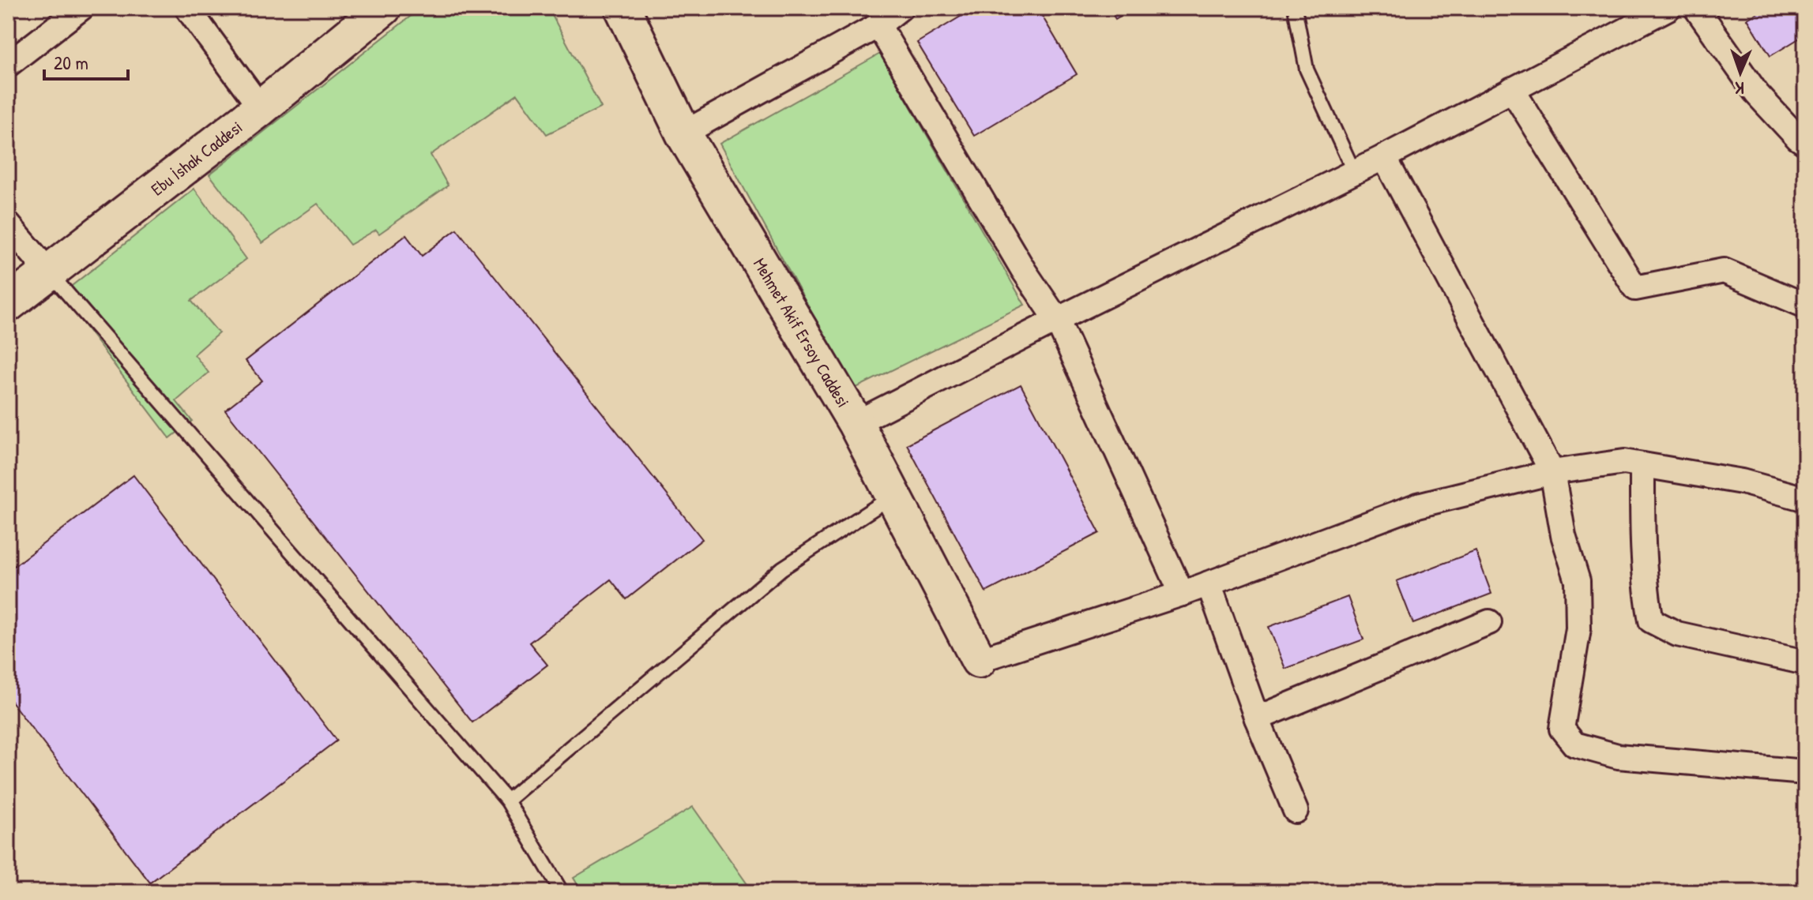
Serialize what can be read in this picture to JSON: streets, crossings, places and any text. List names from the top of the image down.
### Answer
{
  "streets": {
    "street": ["Ebu İshak Caddesi", "Mehmet Akif Ersoy Caddesi"]
  },
  "scale_bar": "20 m",
  "north": "bottom"
}
